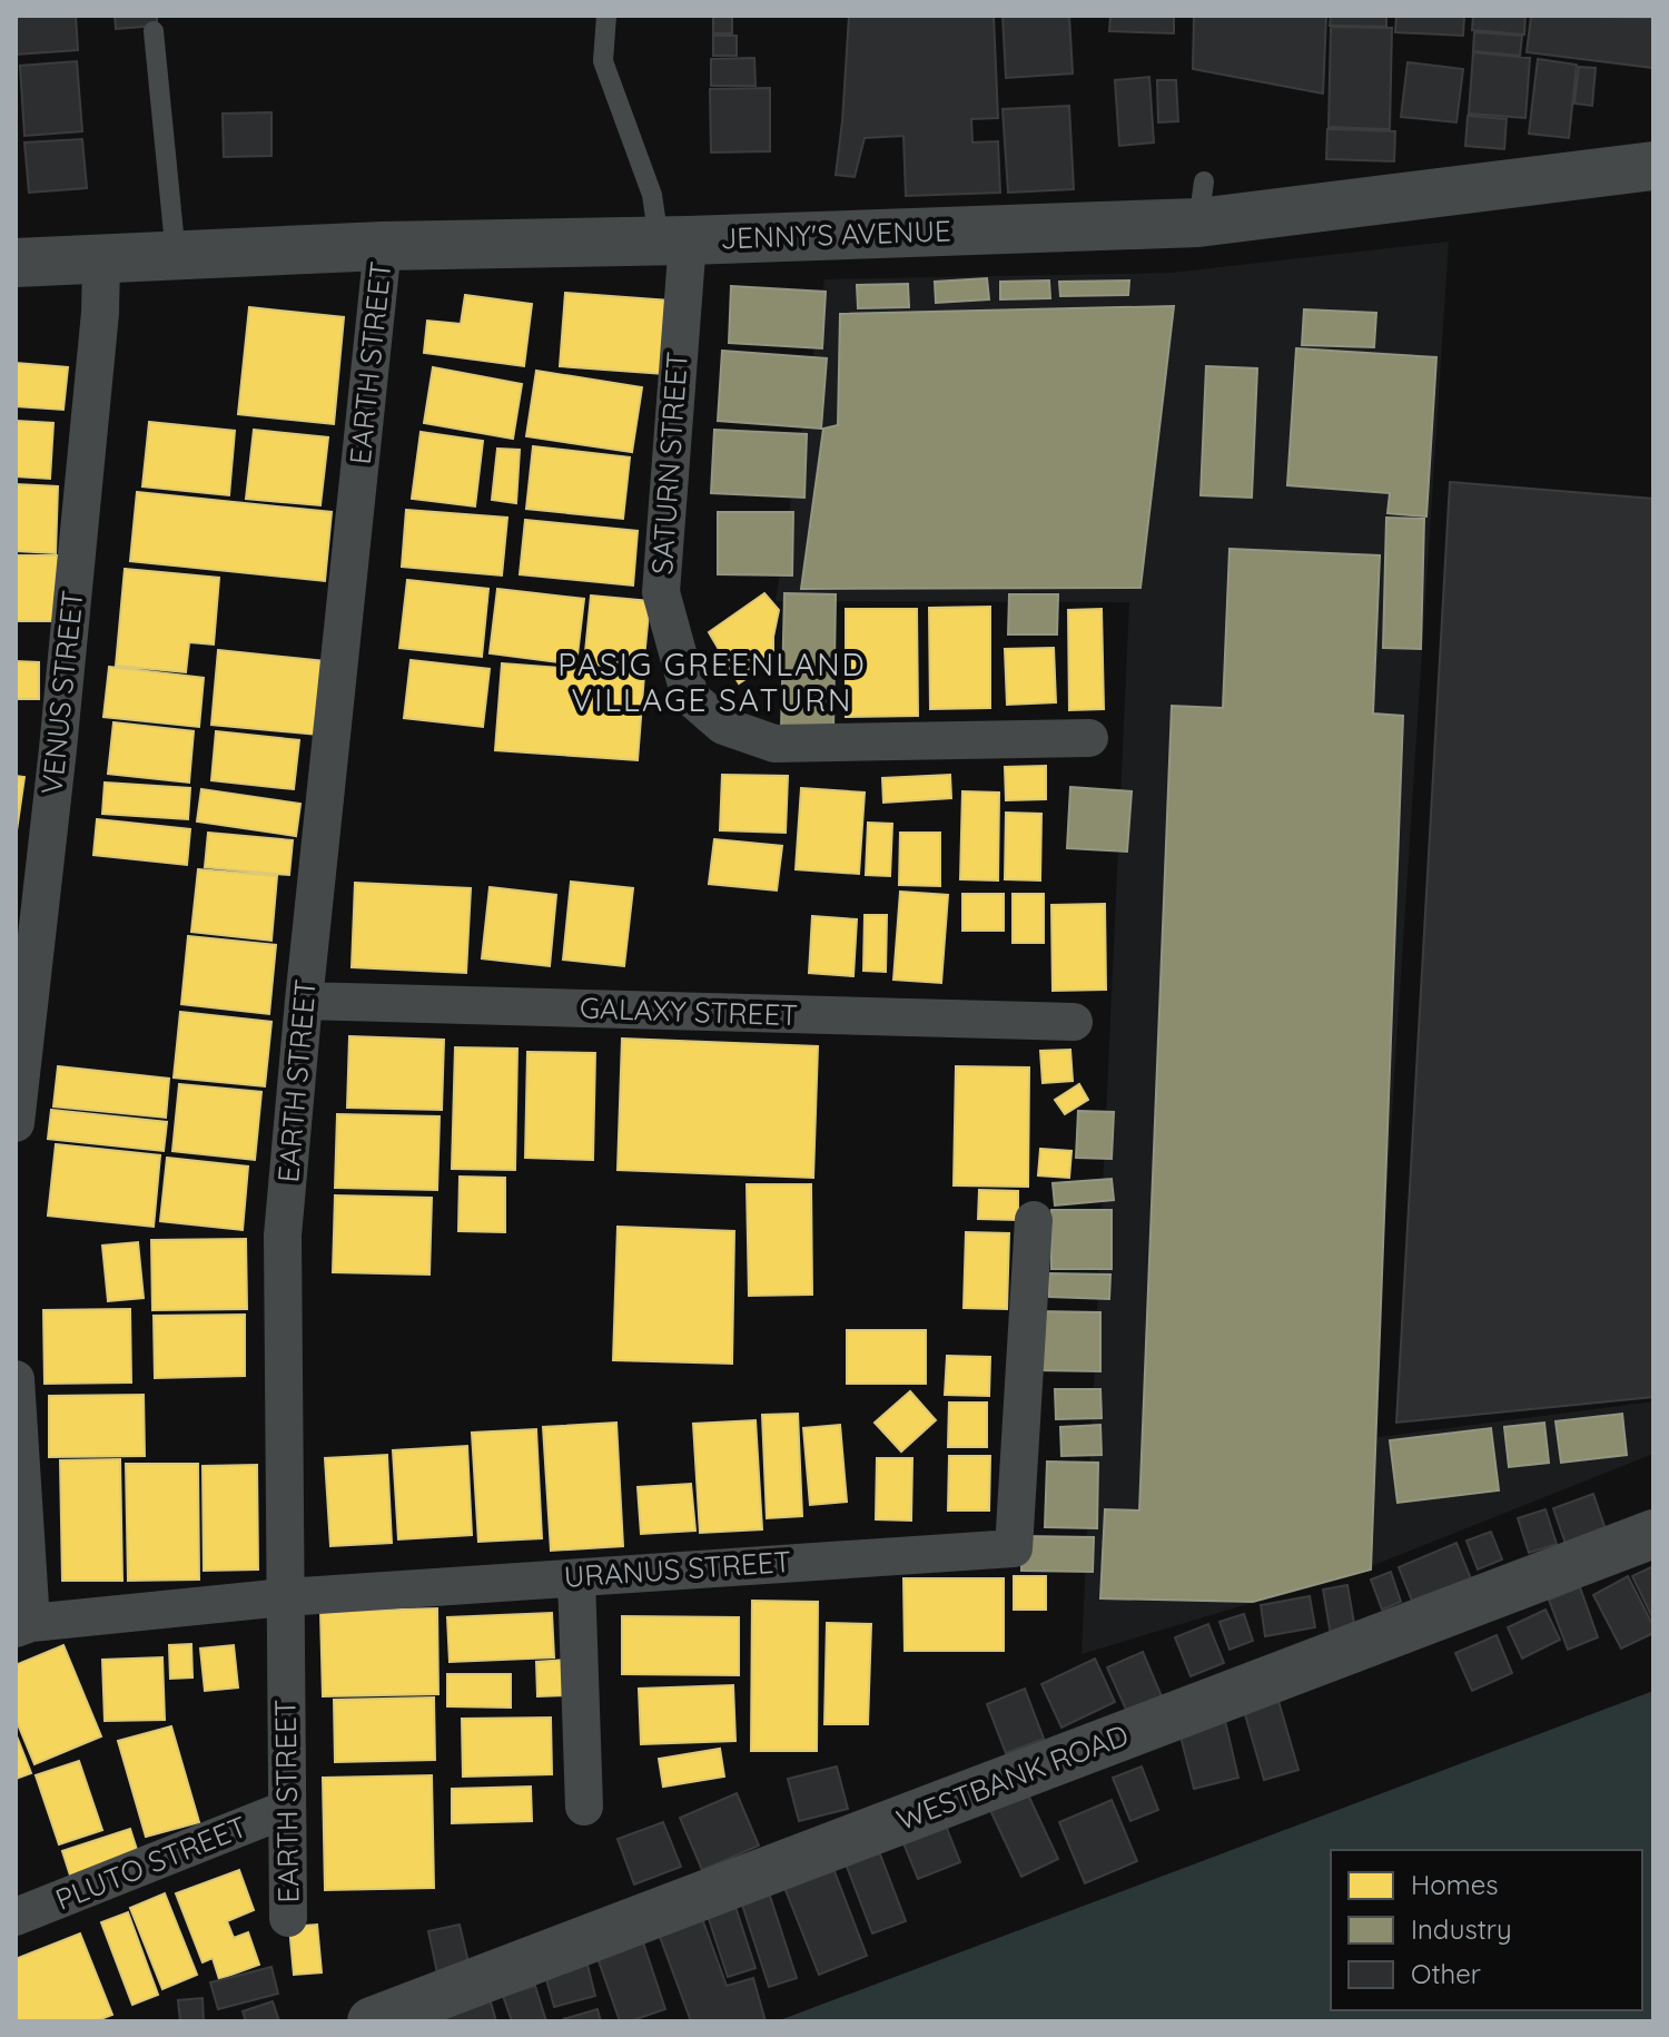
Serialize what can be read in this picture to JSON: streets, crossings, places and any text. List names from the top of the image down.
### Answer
{
  "streets": {
    "street": [
      "JENNY'S AVENUE",
      "EARTH STREET",
      "SATURN STREET",
      "VENUS STREET",
      "GALAXY STREET",
      "URANUS STREET",
      "WESTBANK ROAD",
      "PLUTO STREET"
    ]
  },
  "crossings": [
    ["JENNY'S AVENUE", "EARTH STREET"],
    ["JENNY'S AVENUE", "SATURN STREET"],
    ["JENNY'S AVENUE", "VENUS STREET"],
    ["EARTH STREET", "GALAXY STREET"],
    ["EARTH STREET", "URANUS STREET"],
    ["EARTH STREET", "PLUTO STREET"]
  ],
  "districts": ["PASIG GREENLAND VILLAGE SATURN"],
  "legend": ["Homes", "Industry", "Other"]
}
